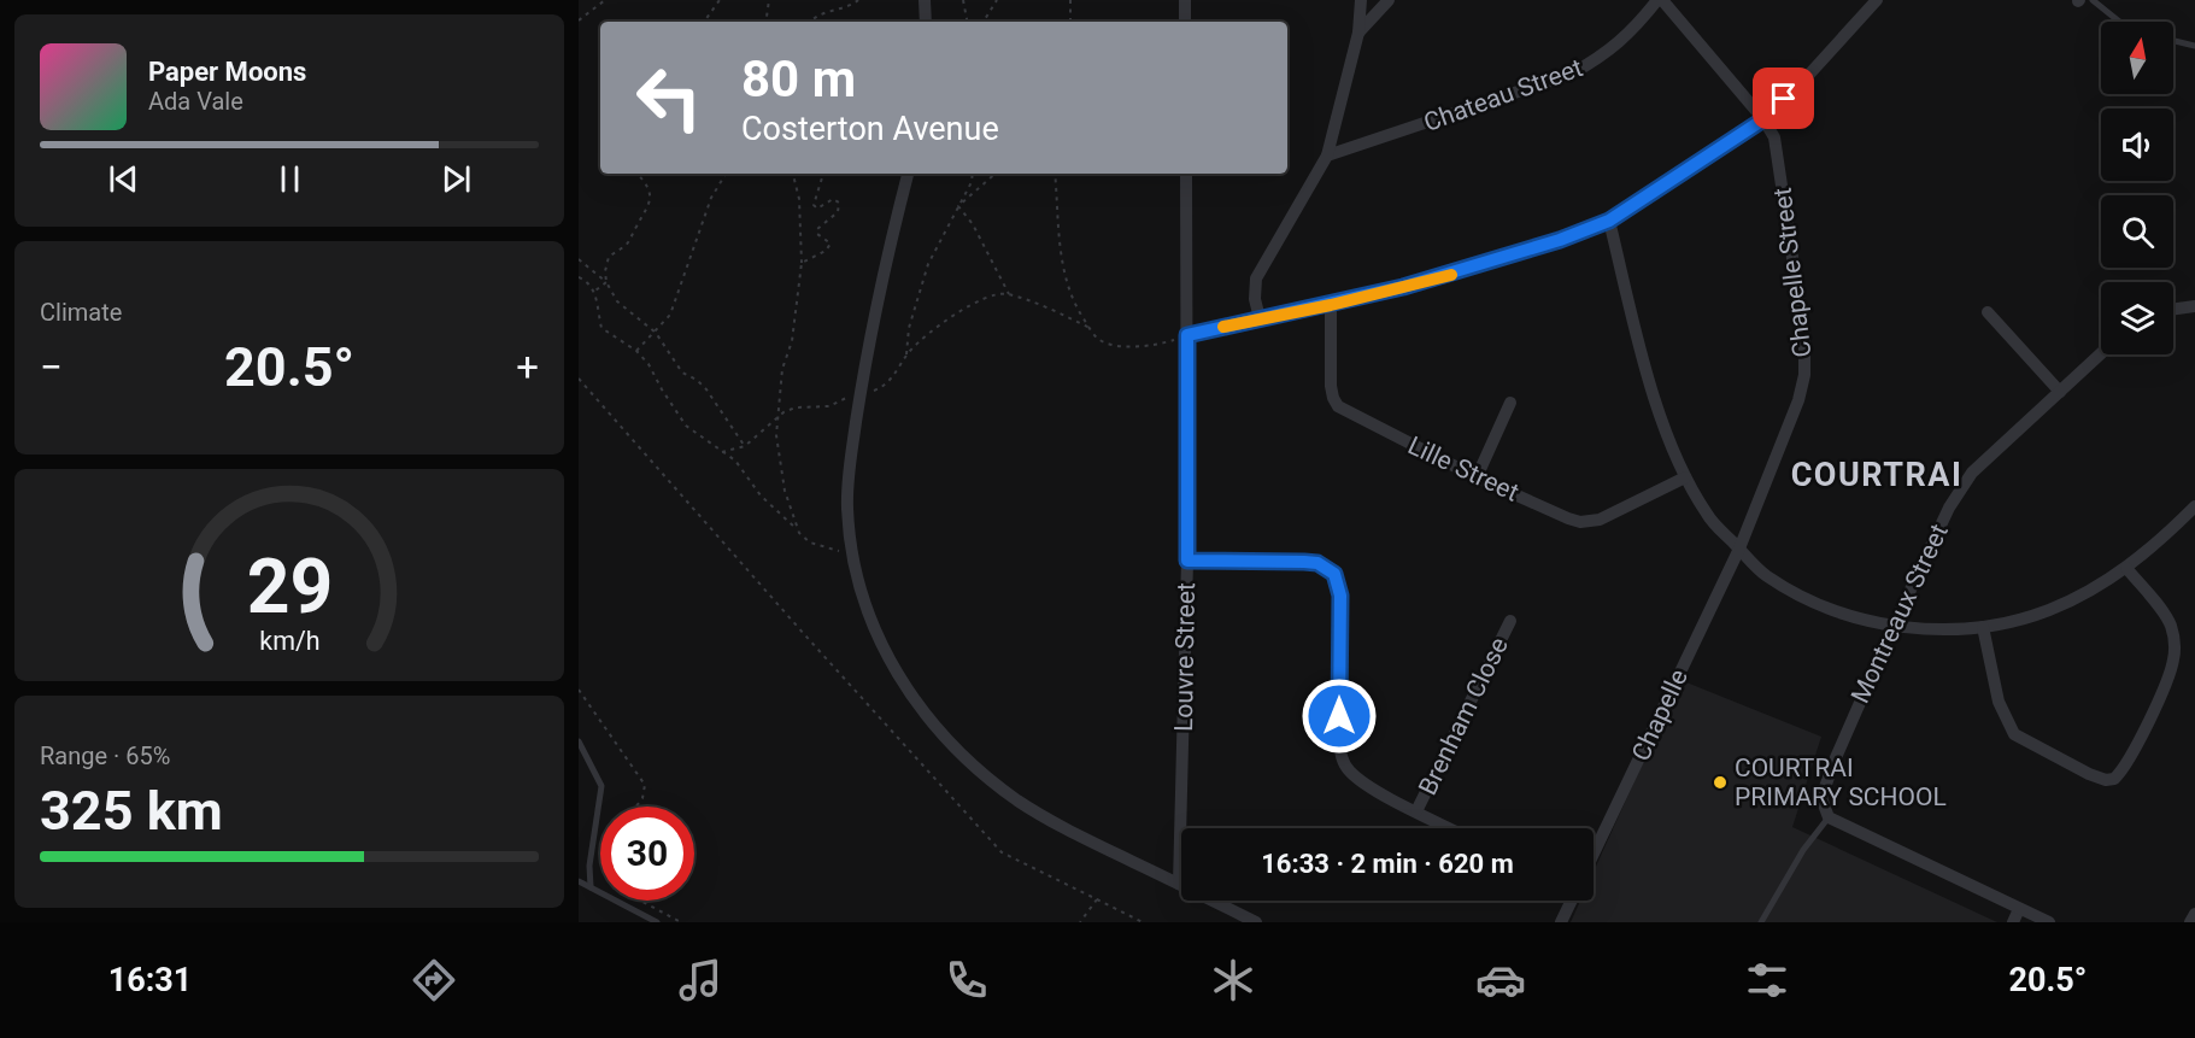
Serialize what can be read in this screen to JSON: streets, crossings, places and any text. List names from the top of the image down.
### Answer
{
  "streets": {
    "street": [
      "Chateau Street",
      "Chapelle Street",
      "Lille Street",
      "Montreaux Street",
      "Louvre Street",
      "Chapelle",
      "Brenham Close"
    ]
  },
  "crossings": [
    ["Chateau Street", "Chapelle Street"],
    ["Chapelle Street", "Chapelle"]
  ],
  "districts": ["COURTRAI"],
  "places": ["COURTRAI PRIMARY SCHOOL"],
  "north": "top",
  "page": {
    "turn": ["80 m", "Costerton Avenue"],
    "song": ["Paper Moons", "Ada Vale"],
    "tile": [
      "Climate",
      ["Range · 65%", "325 km"]
    ],
    "heat": ["−", "20.5°", "+"],
    "limit": "30",
    "trip": "16:33 · 2 min · 620 m",
    "tabs": ["16:31", "20.5°"],
    "gauge": ["29", "km/h"]
  }
}
